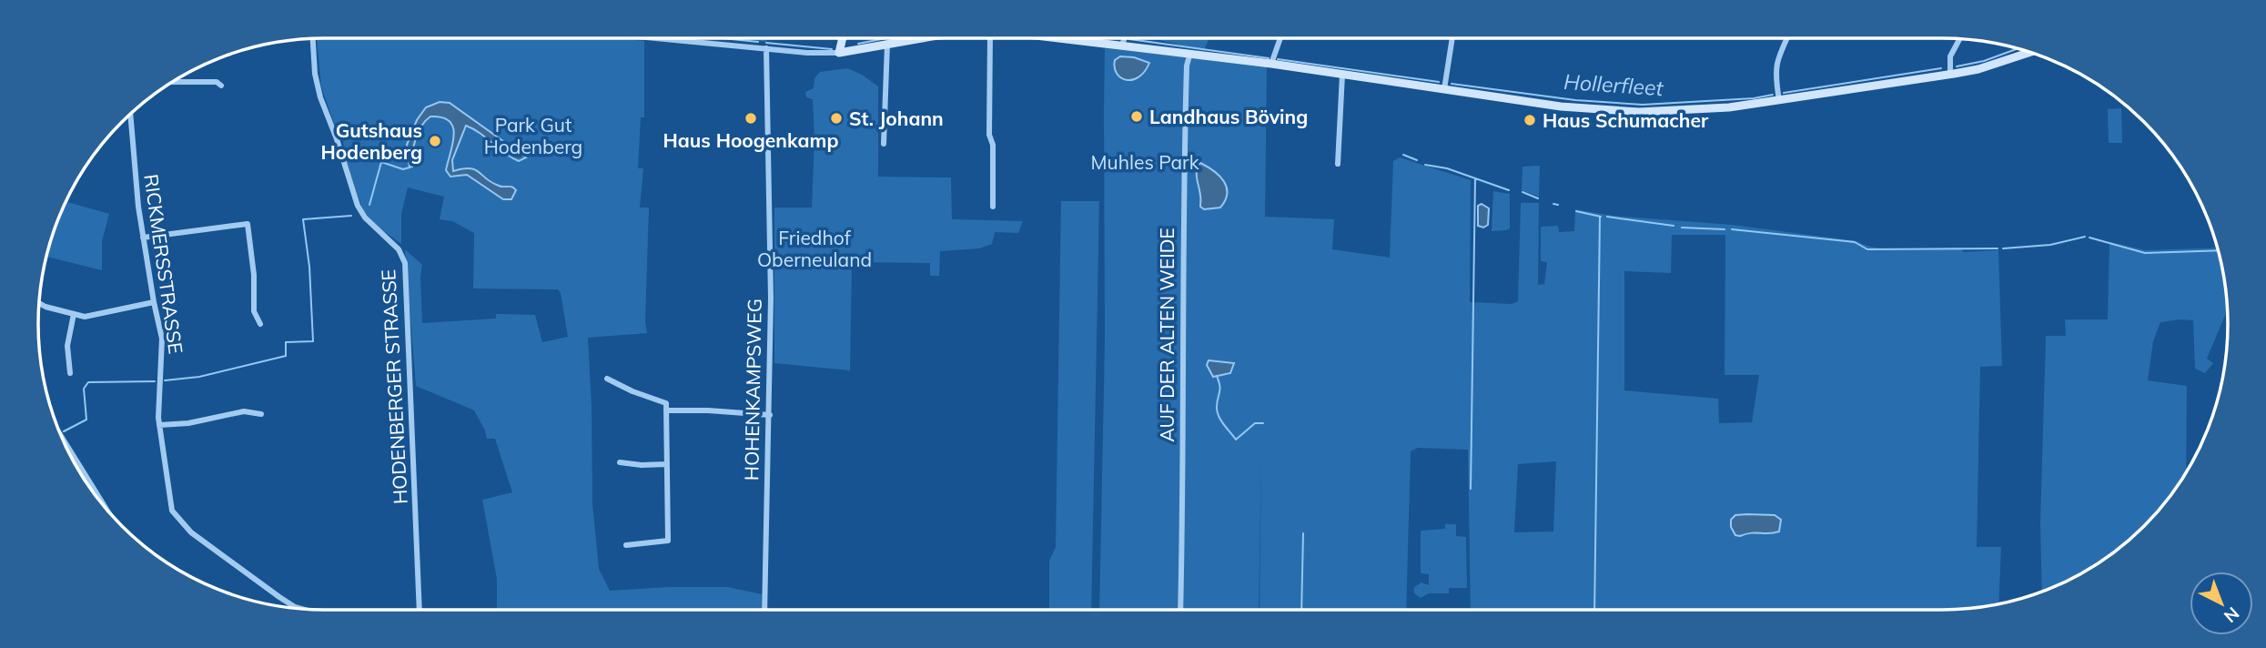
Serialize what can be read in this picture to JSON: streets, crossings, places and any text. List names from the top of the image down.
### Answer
{
  "streets": {
    "street": [
      "RICKMERSSTRASSE",
      "AUF DER ALTEN WEIDE",
      "HODENBERGER STRASSE",
      "HOHENKAMPSWEG"
    ]
  },
  "water": ["Hollerfleet"],
  "parks": ["Park Gut Hodenberg", "Muhles Park", "Friedhof Oberneuland"],
  "places": [
    "Landhaus Böving",
    "Haus Hoogenkamp",
    "St. Johann",
    "Haus Schumacher",
    "Gutshaus Hodenberg"
  ],
  "north": "bottom right"
}
